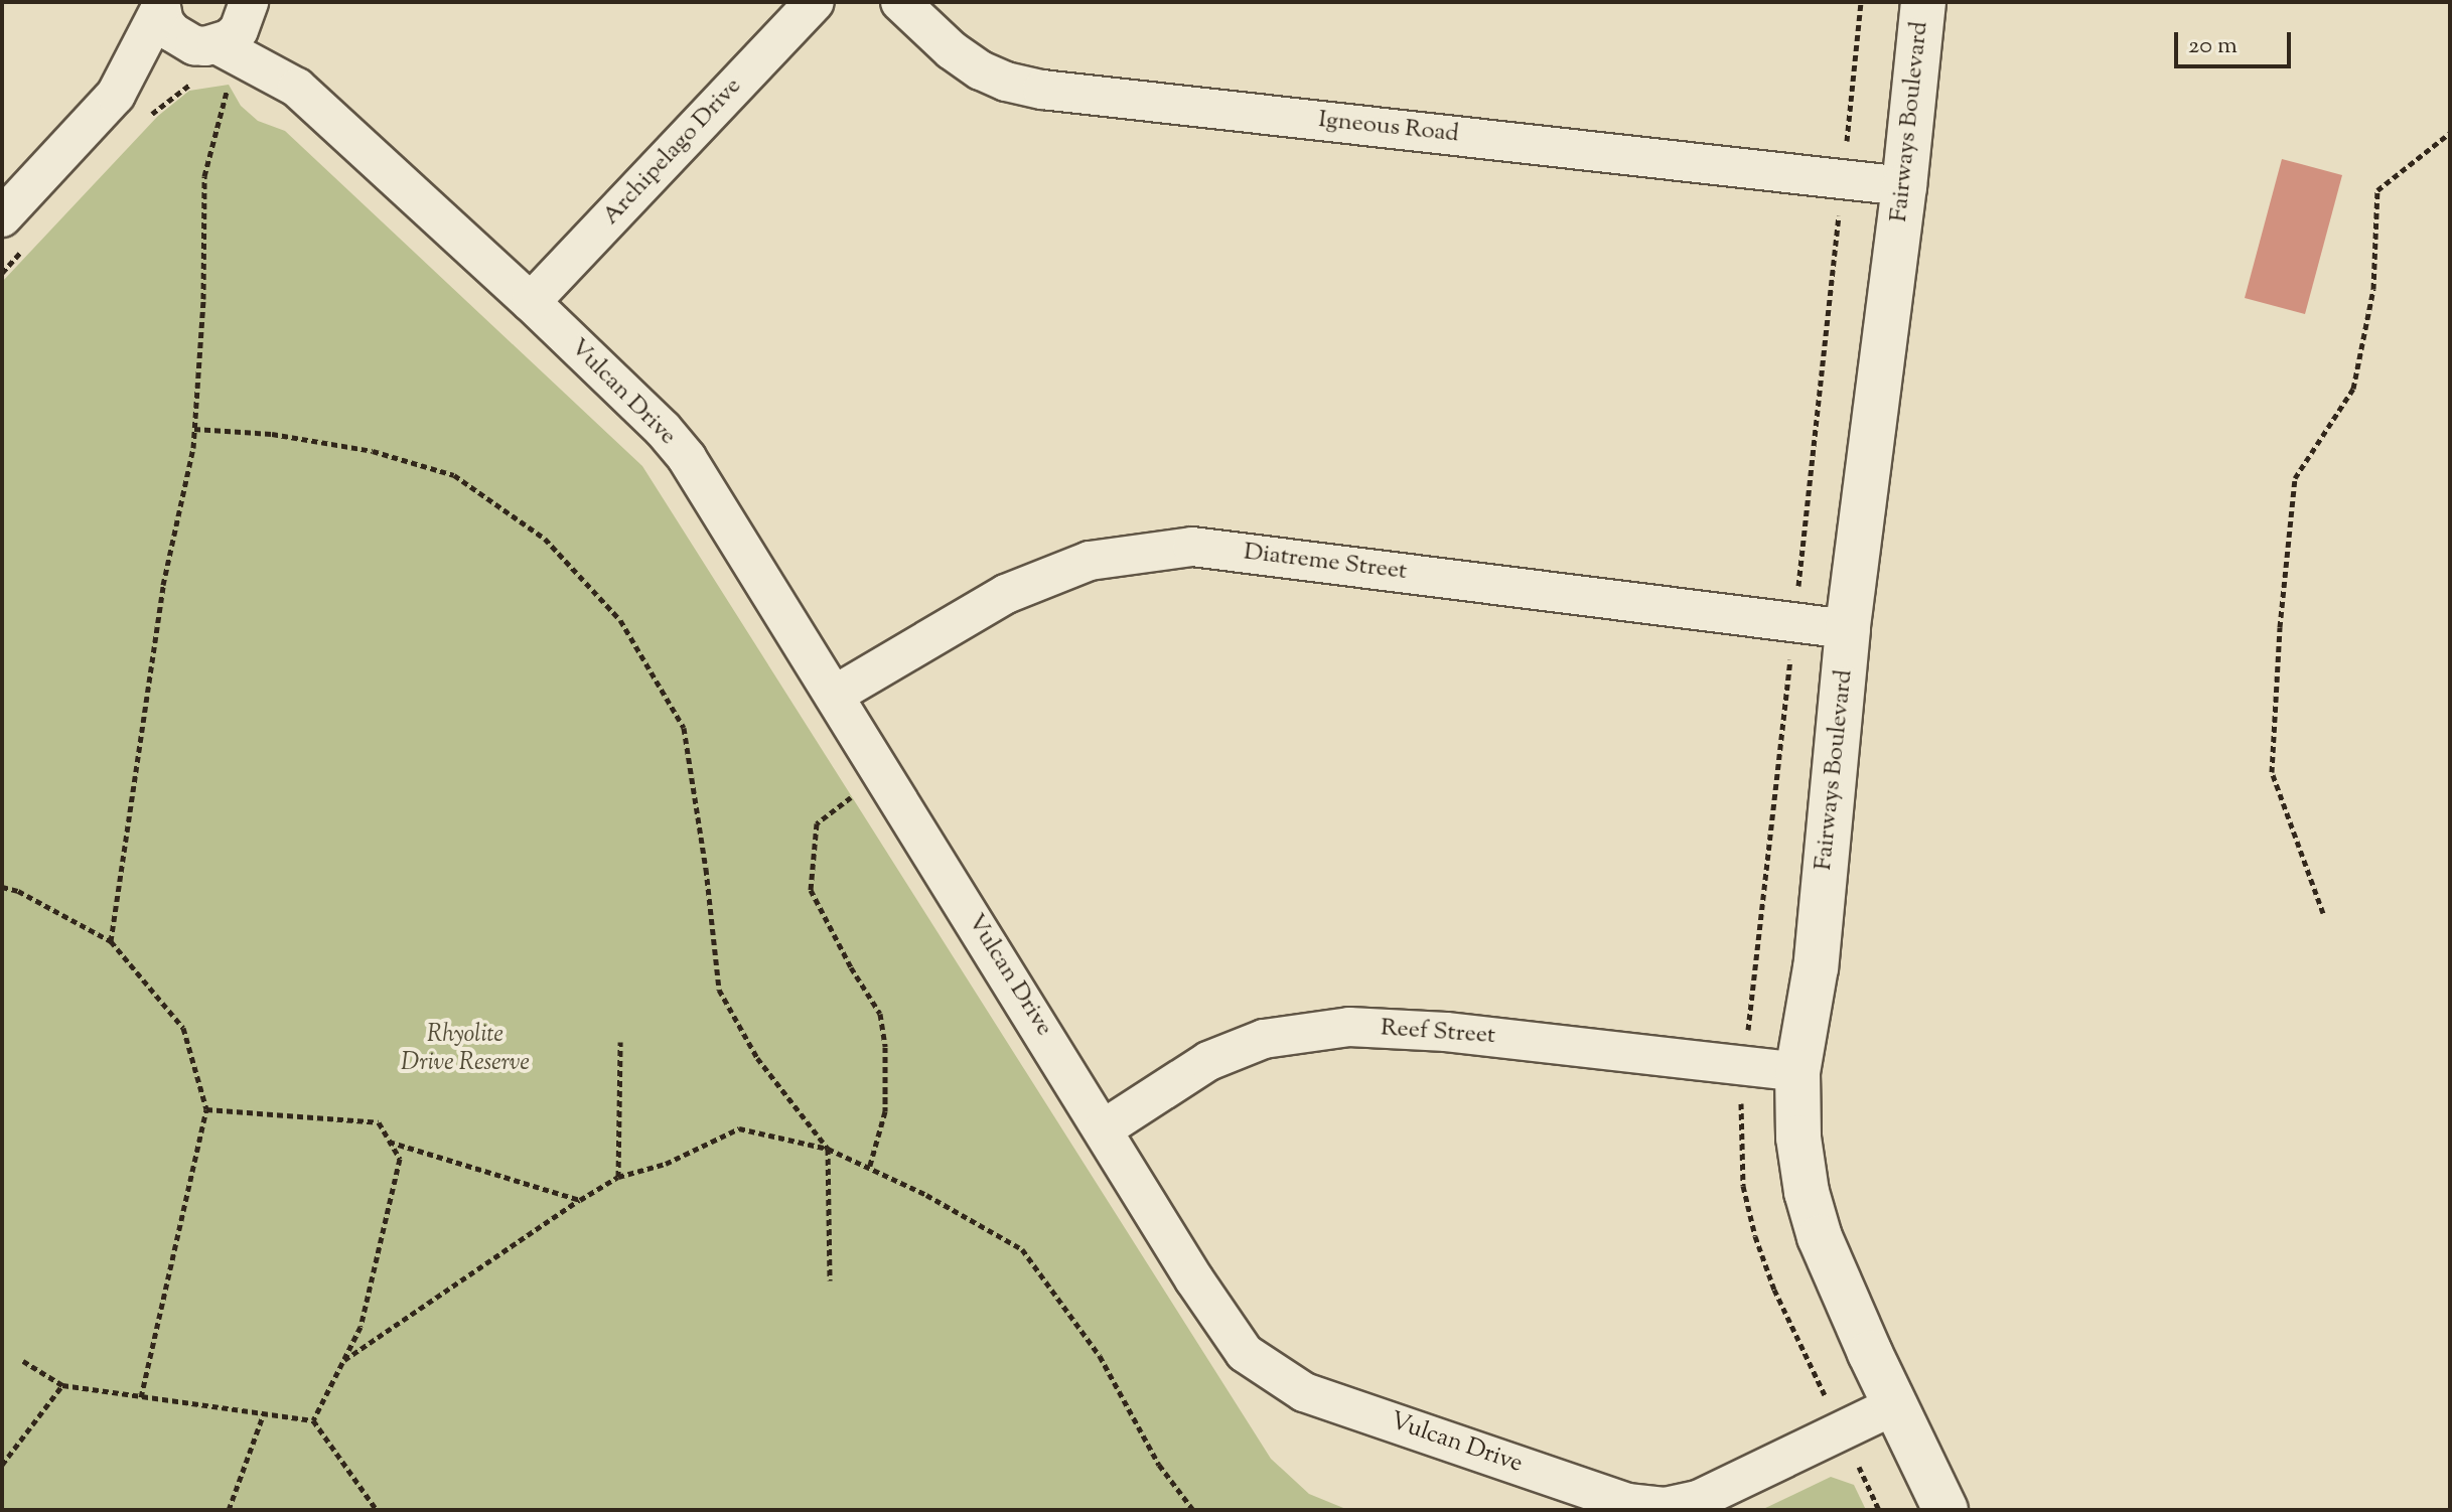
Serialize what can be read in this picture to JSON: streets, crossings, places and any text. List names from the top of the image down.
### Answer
{
  "streets": {
    "street": [
      "Fairways Boulevard",
      "Igneous Road",
      "Archipelago Drive",
      "Vulcan Drive",
      "Diatreme Street",
      "Reef Street"
    ]
  },
  "crossings": [
    ["Fairways Boulevard", "Igneous Road"],
    ["Fairways Boulevard", "Vulcan Drive"],
    ["Fairways Boulevard", "Diatreme Street"],
    ["Fairways Boulevard", "Reef Street"],
    ["Archipelago Drive", "Vulcan Drive"],
    ["Vulcan Drive", "Diatreme Street"],
    ["Vulcan Drive", "Reef Street"]
  ],
  "parks": ["Rhyolite Drive Reserve"],
  "scale_bar": "20 m"
}
